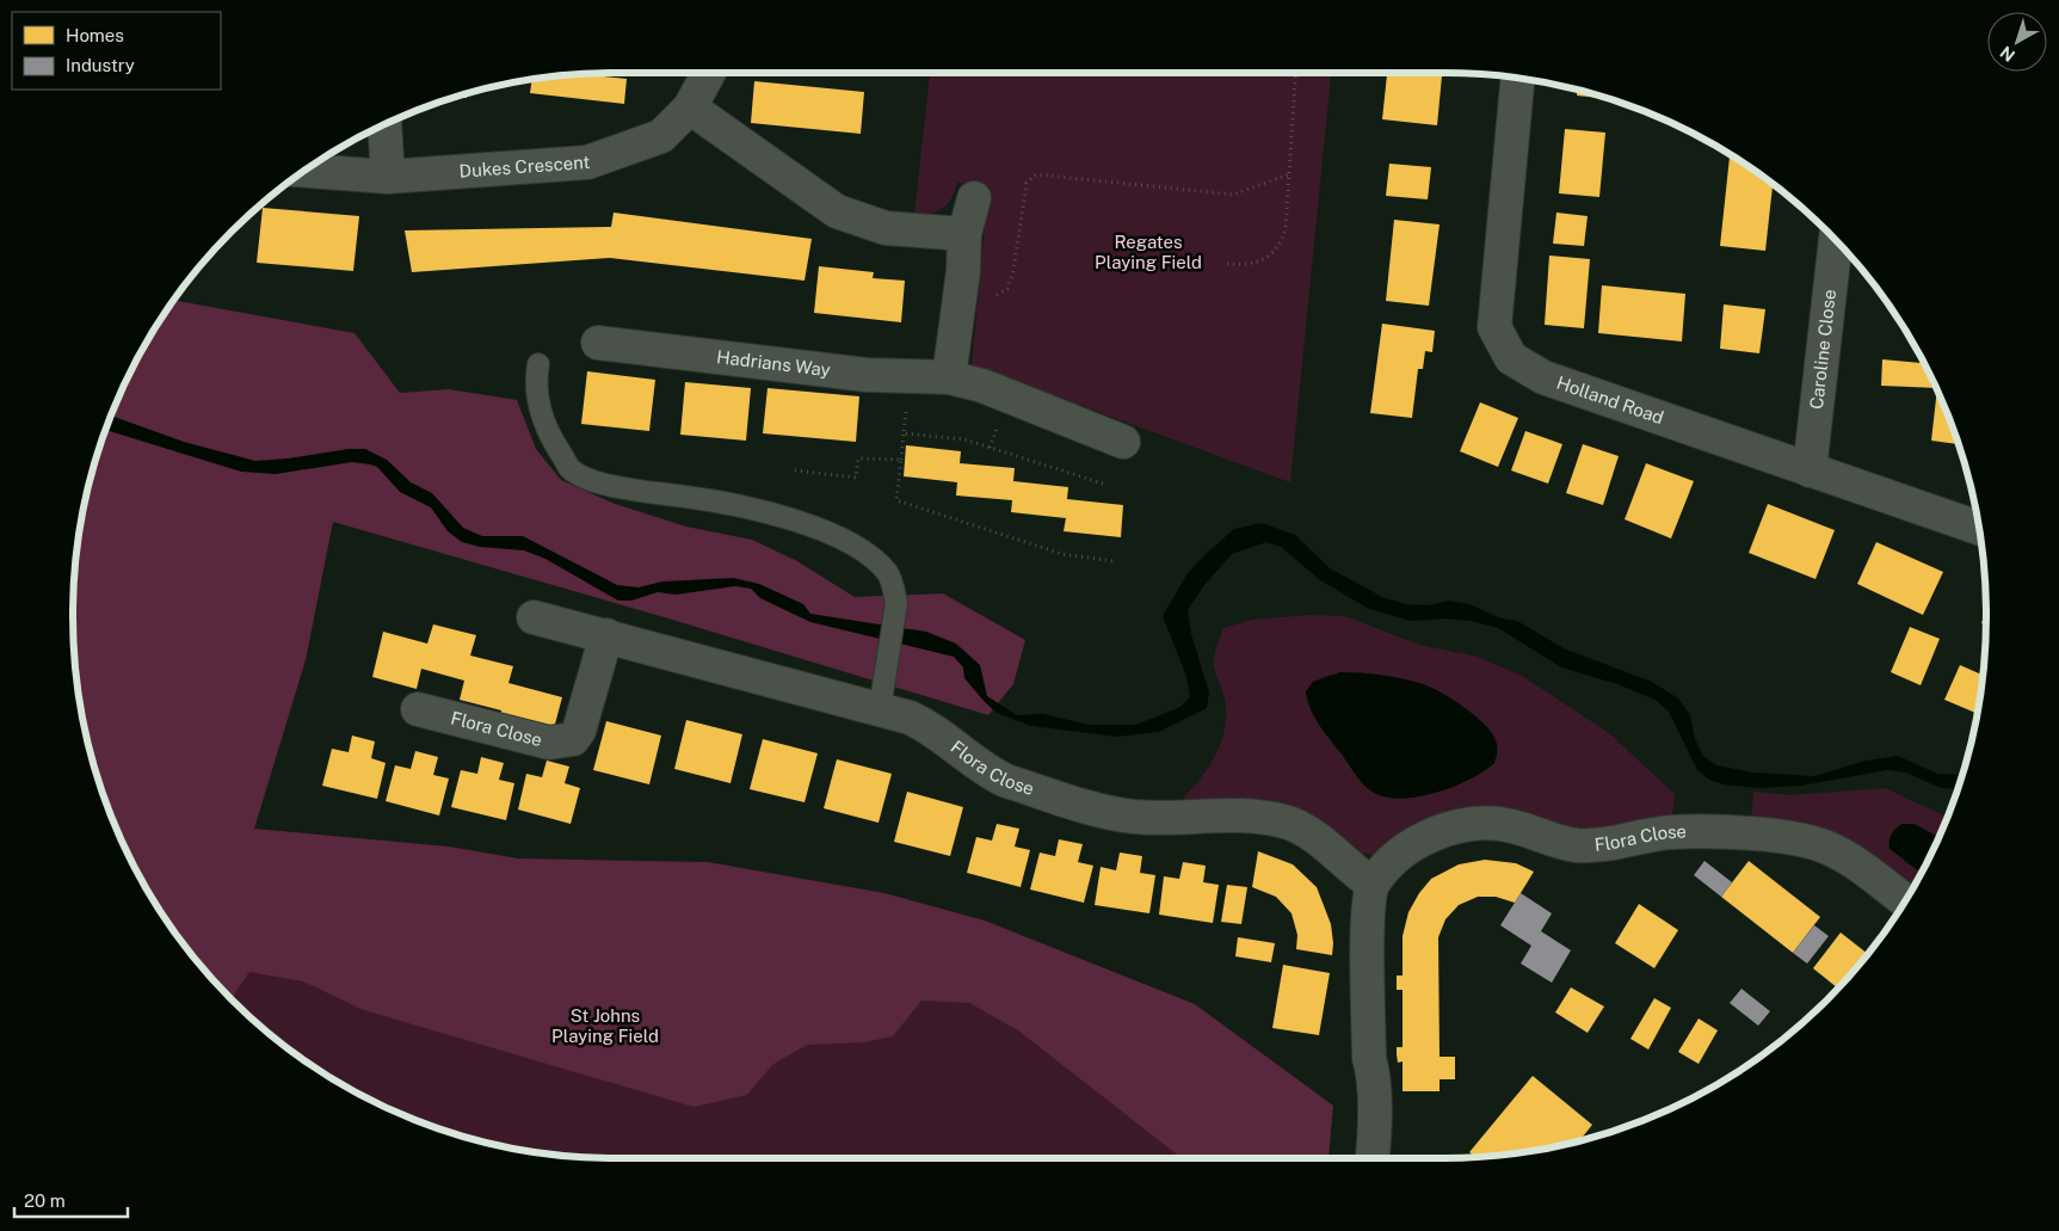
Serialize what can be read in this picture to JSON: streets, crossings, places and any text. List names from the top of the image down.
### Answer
{
  "streets": {
    "street": [
      "Dukes Crescent",
      "Caroline Close",
      "Hadrians Way",
      "Holland Road",
      "Flora Close"
    ]
  },
  "crossings": [
    ["Caroline Close", "Holland Road"]
  ],
  "parks": ["Regates Playing Field", "St Johns Playing Field"],
  "legend": ["Homes", "Industry"],
  "scale_bar": "20 m",
  "north": "bottom left"
}
